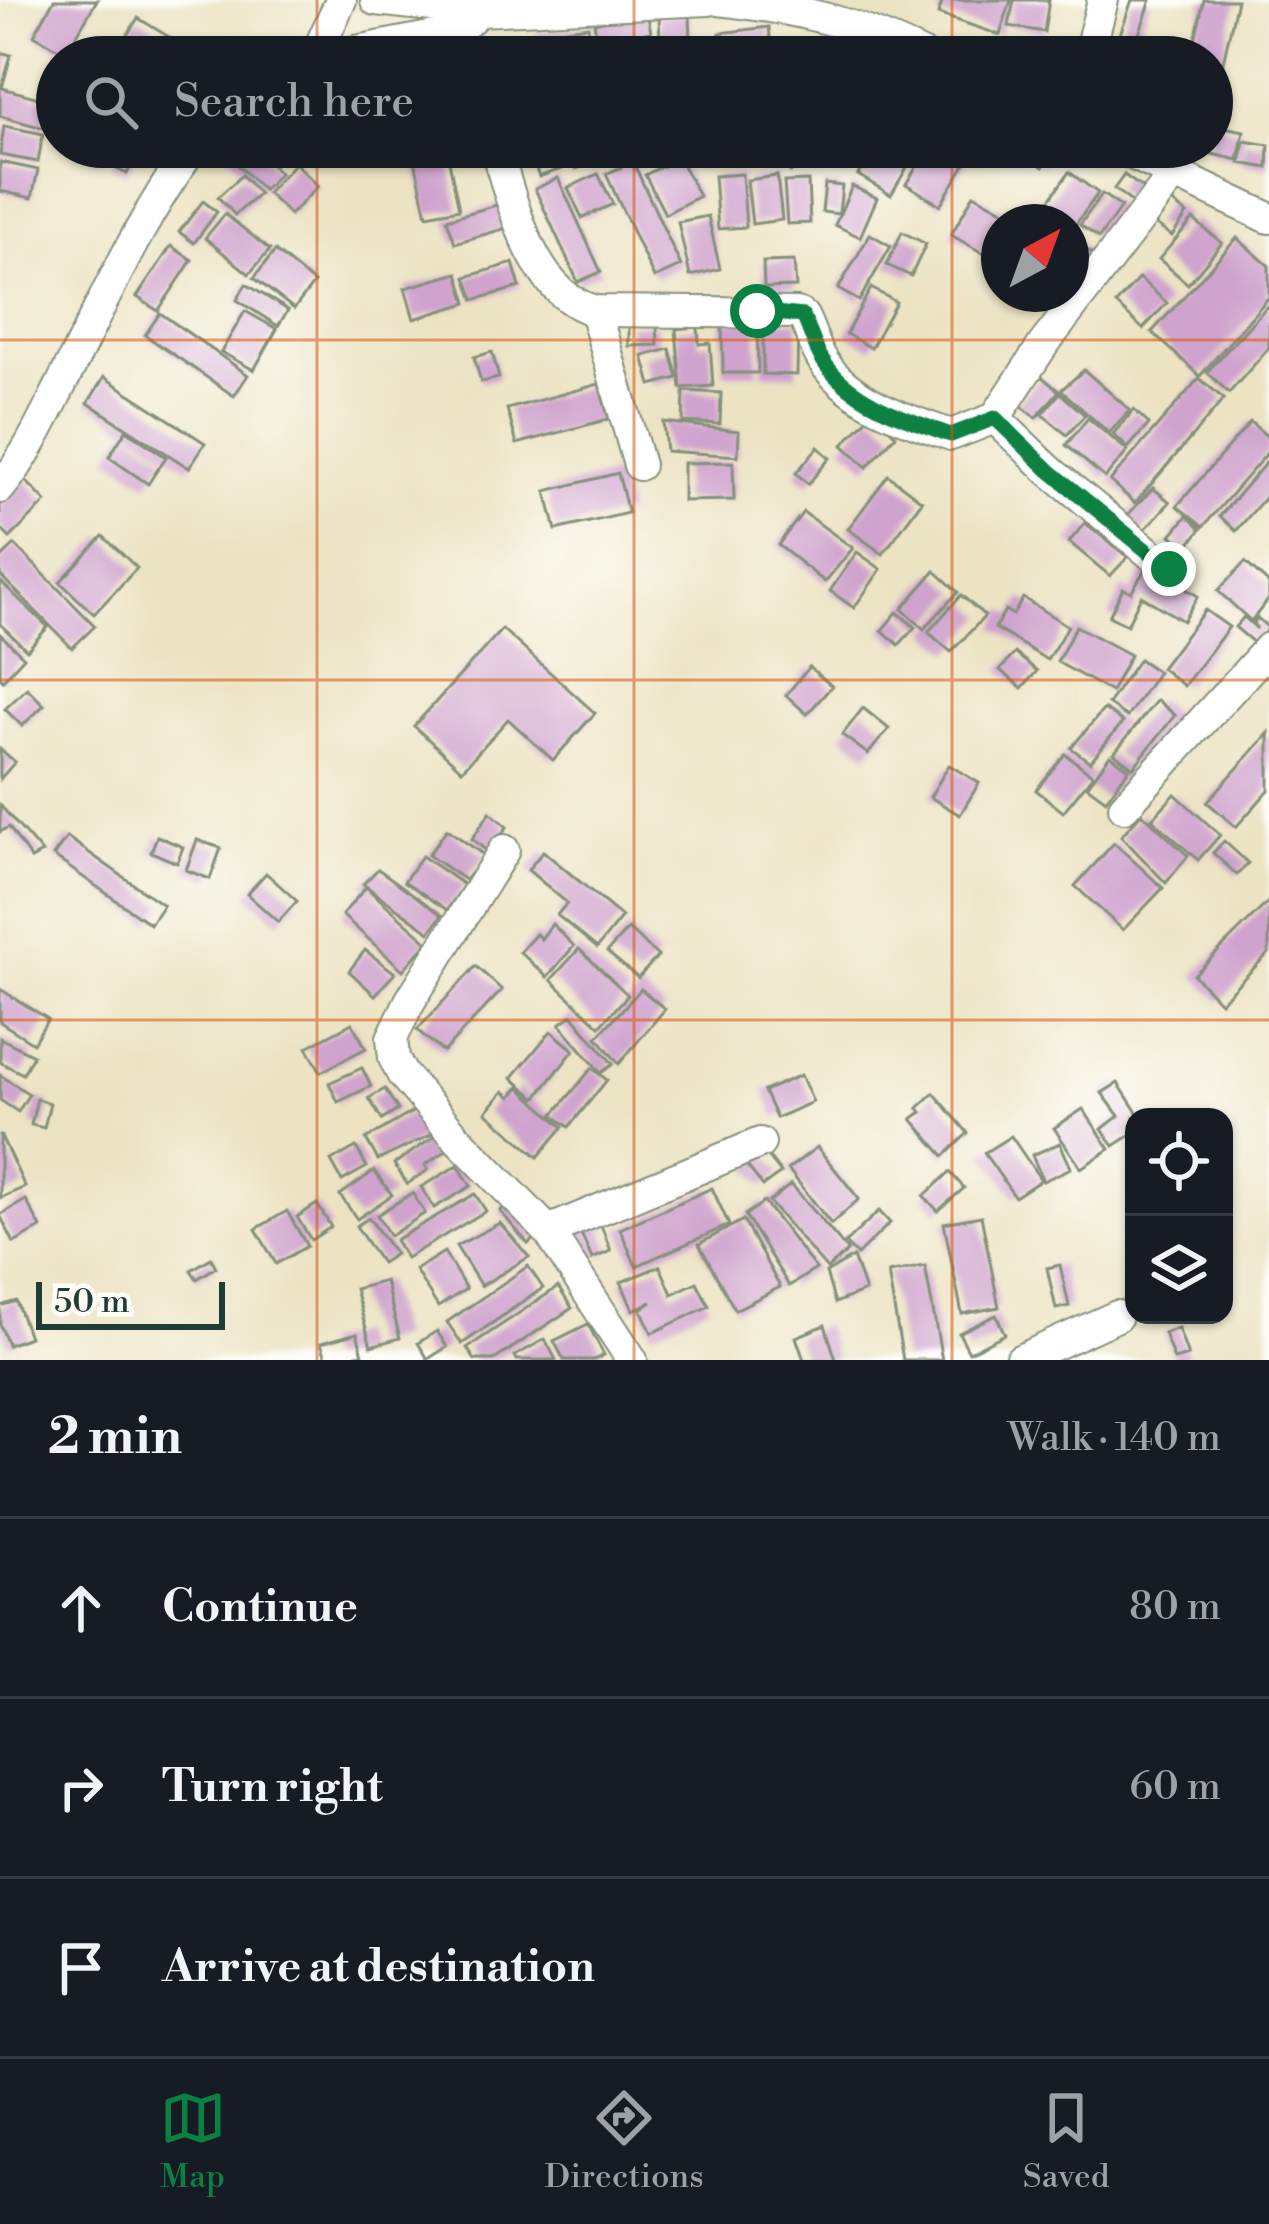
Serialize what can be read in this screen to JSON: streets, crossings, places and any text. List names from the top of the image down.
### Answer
{
  "scale_bar": "50 m",
  "north": "top right",
  "page": {
    "search": "Search here",
    "scale": "50 m",
    "heading": ["2 min", "Walk · 140 m"],
    "list": [
      ["Continue", "80 m"],
      ["Turn right", "60 m"],
      "Arrive at destination"
    ],
    "nav": ["Map", "Directions", "Saved"]
  }
}
